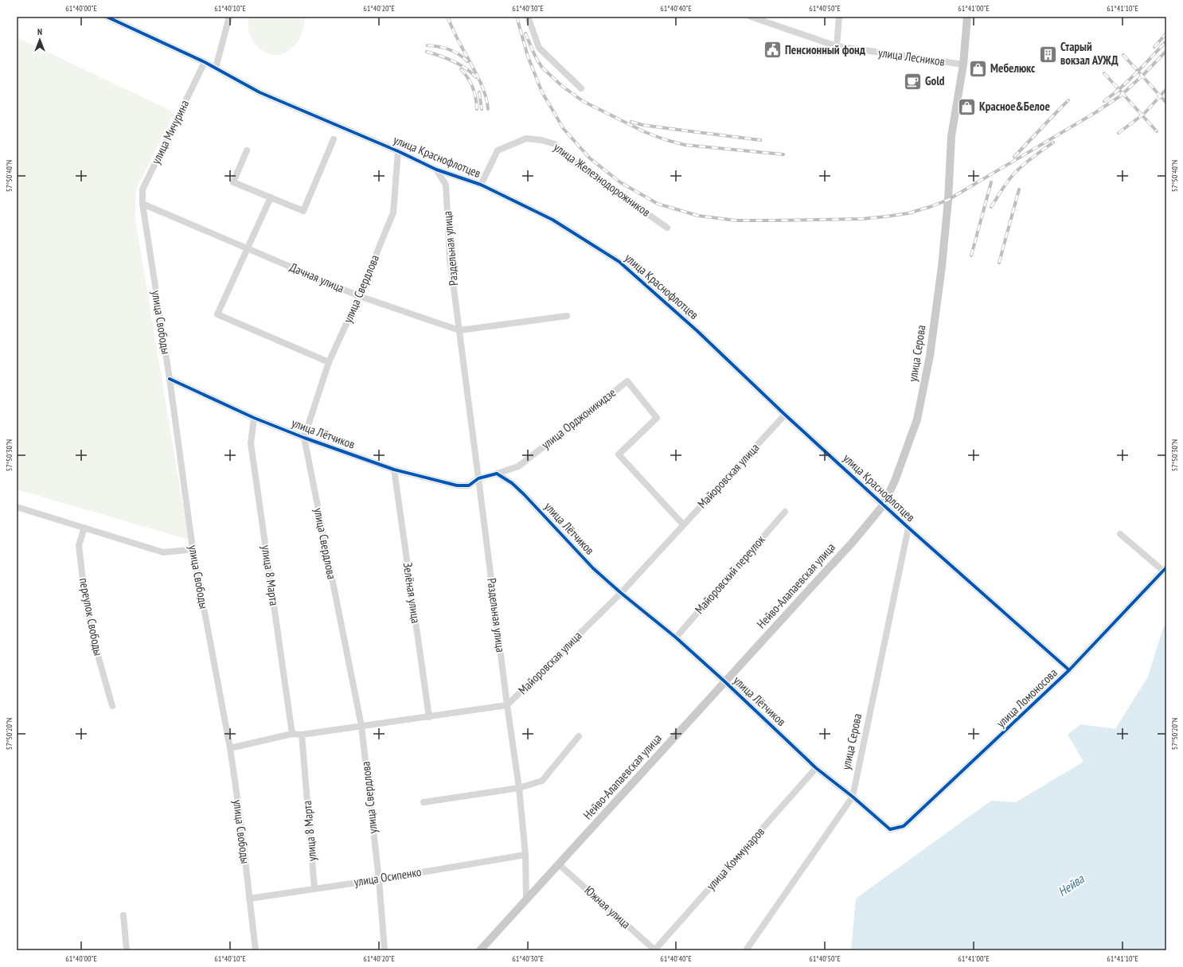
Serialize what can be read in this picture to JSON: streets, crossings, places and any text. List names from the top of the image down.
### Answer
{
  "streets": {
    "main road": ["улица Серова", "Нейво-Алапаевская улица"],
    "street": [
      "улица Лесников",
      "улица Мичурина",
      "улица Краснофлотцев",
      "улица Железнодорожников",
      "Раздельная улица",
      "Дачная улица",
      "улица Свердлова",
      "улица Свободы",
      "улица Орджоникидзе",
      "улица Лётчиков",
      "Майоровская улица",
      "Майоровский переулок",
      "улица 8 Марта",
      "Зелёная улица",
      "переулок Свободы",
      "улица Ломоносова",
      "улица Коммунаров",
      "улица Осипенко",
      "Южная улица"
    ]
  },
  "crossings": [
    ["улица Лесников", "улица Серова"],
    ["улица Мичурина", "улица Краснофлотцев"],
    ["улица Мичурина", "Дачная улица"],
    ["улица Мичурина", "улица Свободы"],
    ["улица Краснофлотцев", "улица Железнодорожников"],
    ["улица Краснофлотцев", "Раздельная улица"],
    ["улица Краснофлотцев", "улица Свердлова"],
    ["улица Краснофлотцев", "улица Серова"],
    ["улица Краснофлотцев", "Майоровская улица"],
    ["улица Краснофлотцев", "Нейво-Алапаевская улица"],
    ["улица Краснофлотцев", "улица Ломоносова"],
    ["Раздельная улица", "Дачная улица"],
    ["Раздельная улица", "улица Лётчиков"],
    ["Раздельная улица", "Майоровская улица"],
    ["Раздельная улица", "Нейво-Алапаевская улица"],
    ["Раздельная улица", "улица Осипенко"],
    ["Дачная улица", "улица Свердлова"],
    ["Дачная улица", "улица Свободы"],
    ["улица Свердлова", "улица Лётчиков"],
    ["улица Свердлова", "улица Осипенко"],
    ["улица Свободы", "улица Лётчиков"],
    ["улица Свободы", "улица Осипенко"],
    ["улица Серова", "улица Лётчиков"],
    ["улица Серова", "Нейво-Алапаевская улица"],
    ["улица Орджоникидзе", "улица Лётчиков"],
    ["улица Орджоникидзе", "Майоровская улица"],
    ["улица Лётчиков", "Майоровская улица"],
    ["улица Лётчиков", "Майоровский переулок"],
    ["улица Лётчиков", "улица 8 Марта"],
    ["улица Лётчиков", "Нейво-Алапаевская улица"],
    ["улица Лётчиков", "Зелёная улица"],
    ["улица Лётчиков", "улица Ломоносова"],
    ["улица Лётчиков", "улица Коммунаров"],
    ["улица 8 Марта", "улица Осипенко"],
    ["улица Коммунаров", "Южная улица"]
  ],
  "water": ["Нейва"],
  "places": {
    "public building": ["Пенсионный фонд"],
    "building": ["Старый вокзал АУЖД"],
    "shop": ["Мебелюкс", "Красное&Белое"],
    "cafe": ["Gold"]
  },
  "north": "top",
  "coordinates": [
    "61°40'00\"E",
    "61°40'10\"E",
    "61°40'20\"E",
    "61°40'30\"E",
    "61°40'40\"E",
    "61°40'50\"E",
    "61°41'00\"E",
    "61°41'10\"E",
    "57°50'40\"N",
    "57°50'30\"N",
    "57°50'20\"N"
  ]
}
